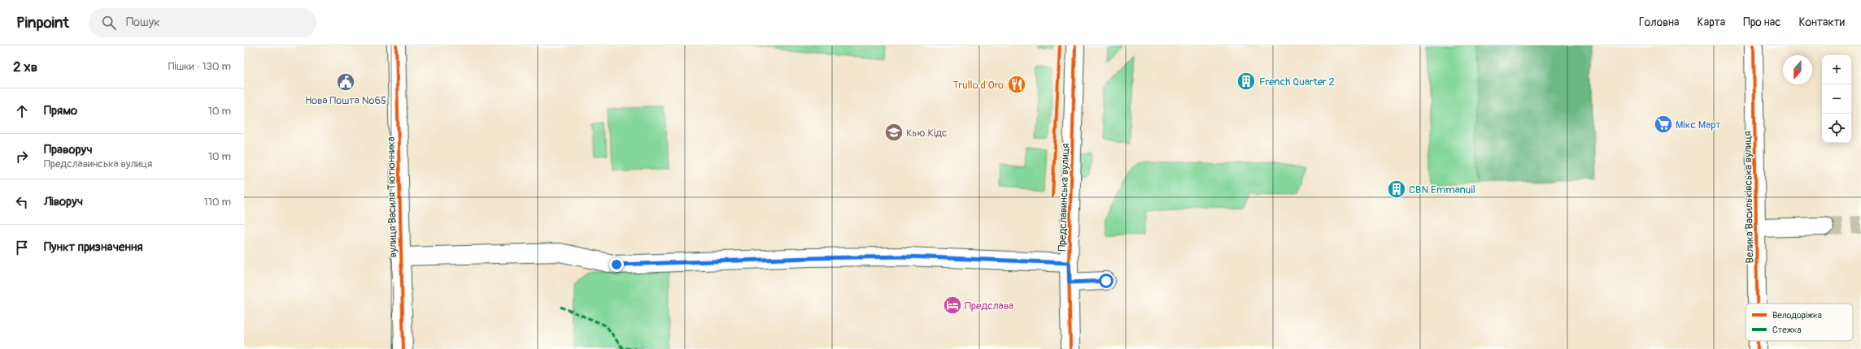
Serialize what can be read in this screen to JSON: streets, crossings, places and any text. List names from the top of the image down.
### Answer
{
  "streets": {
    "street": ["вулиця Василя Тютюнника", "Предславинська вулиця", "Велика Васильківська вулиця"]
  },
  "places": {
    "building": ["French Quarter 2", "CBN Emmanuil"],
    "public building": ["Нова Пошта №65"],
    "restaurant": ["Trullo d'Oro"],
    "supermarket": ["Мікс Март"],
    "school or university": ["Кью.Кідс"],
    "hotel": ["Предслава"]
  },
  "legend": ["Велодоріжка", "Стежка"],
  "north": "bottom",
  "page": {
    "header": "Pinpoint",
    "search": "Пошук",
    "nav": [
      "Головна",
      "Карта",
      "Про нас",
      "Контакти"
    ],
    "heading": ["2 хв", "Пішки · 130 m"],
    "map_buttons": ["+", "−"],
    "list": [
      ["Прямо", "10 m"],
      ["Праворуч", "Предславинська вулиця", "10 m"],
      ["Ліворуч", "110 m"],
      "Пункт призначення"
    ]
  }
}
